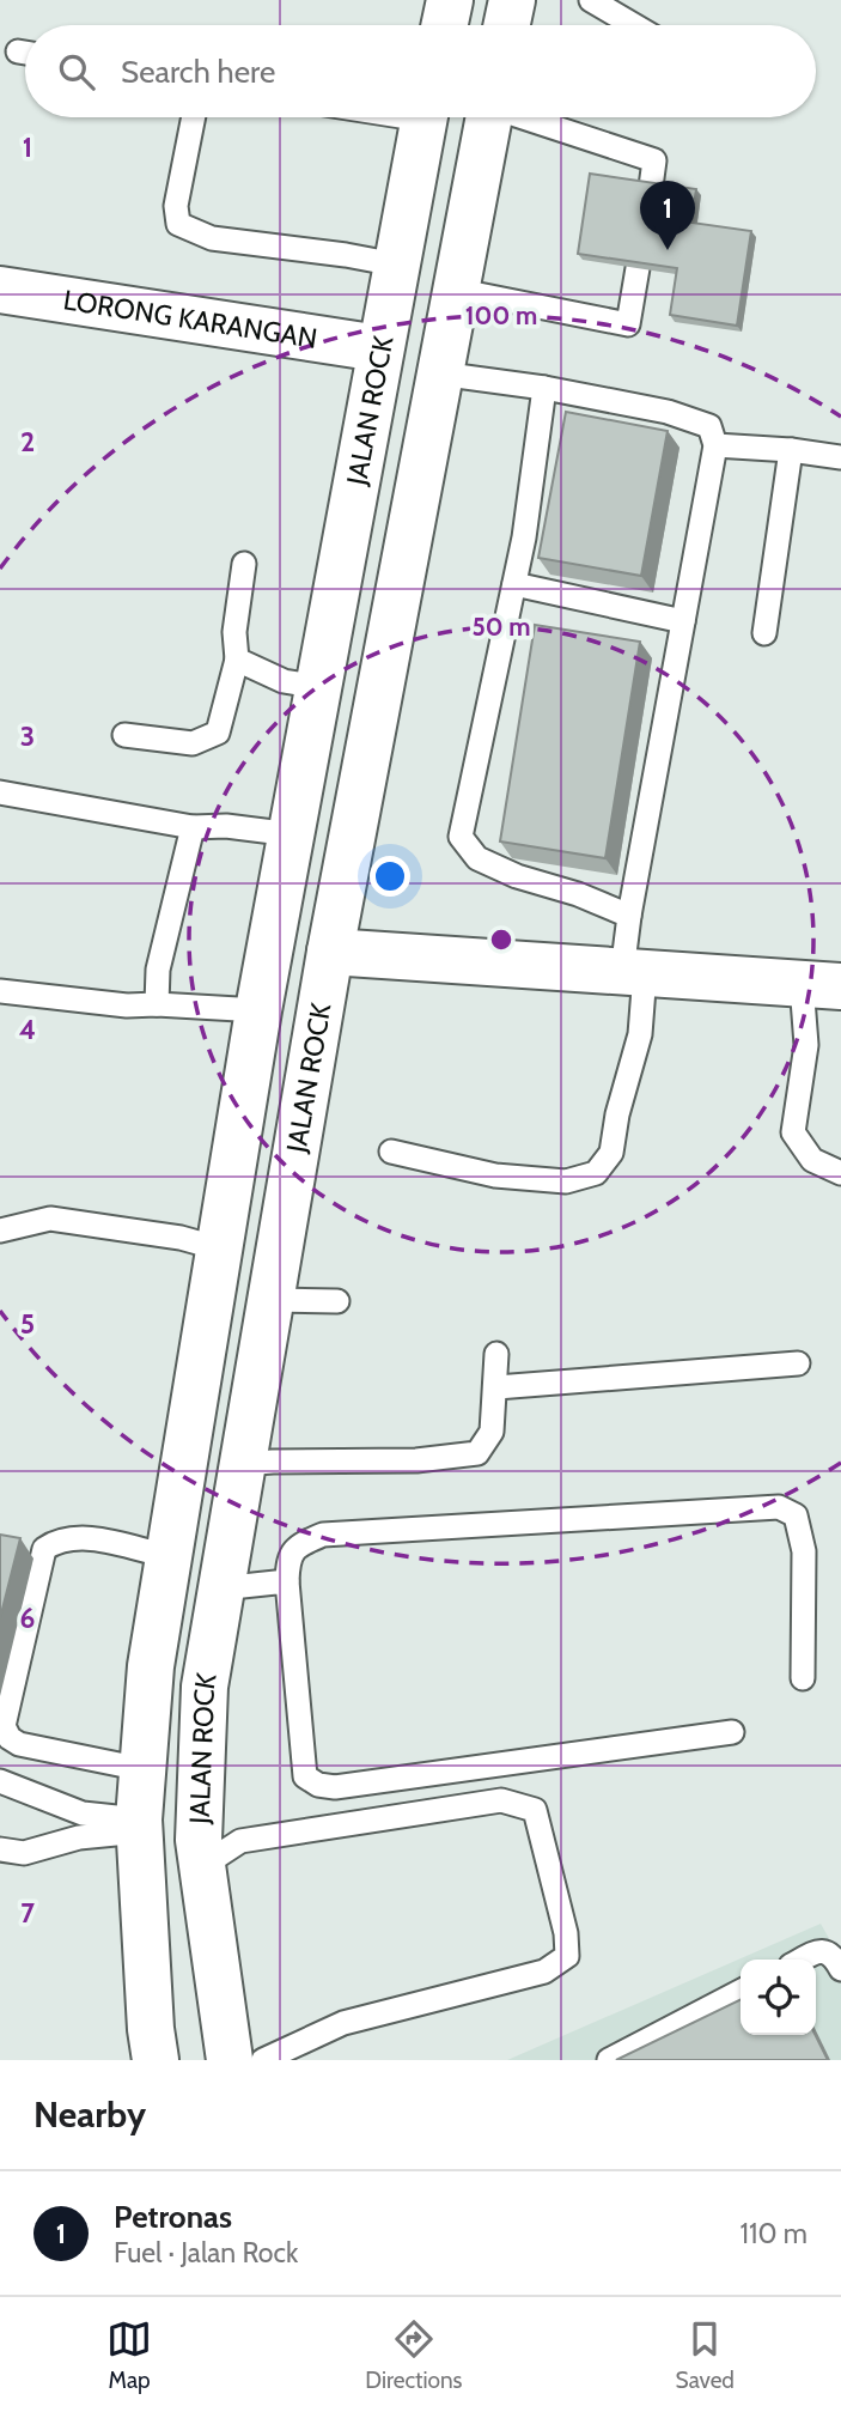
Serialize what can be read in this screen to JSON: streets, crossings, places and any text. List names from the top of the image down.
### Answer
{
  "streets": {
    "main road": ["LORONG KARANGAN", "JALAN ROCK"]
  },
  "crossings": [
    ["LORONG KARANGAN", "JALAN ROCK"]
  ],
  "page": {
    "search": "Search here",
    "pins": "1",
    "heading": "Nearby",
    "list": [
      {
        "mark": "1",
        "name": "Petronas",
        "note": "Fuel · Jalan Rock",
        "value": "110 m"
      }
    ],
    "nav": ["Map", "Directions", "Saved"]
  },
  "grid": {
    "rows": [
      "1",
      "2",
      "3",
      "4",
      "5",
      "6",
      "7"
    ]
  },
  "rings": ["100 m", "50 m"]
}
